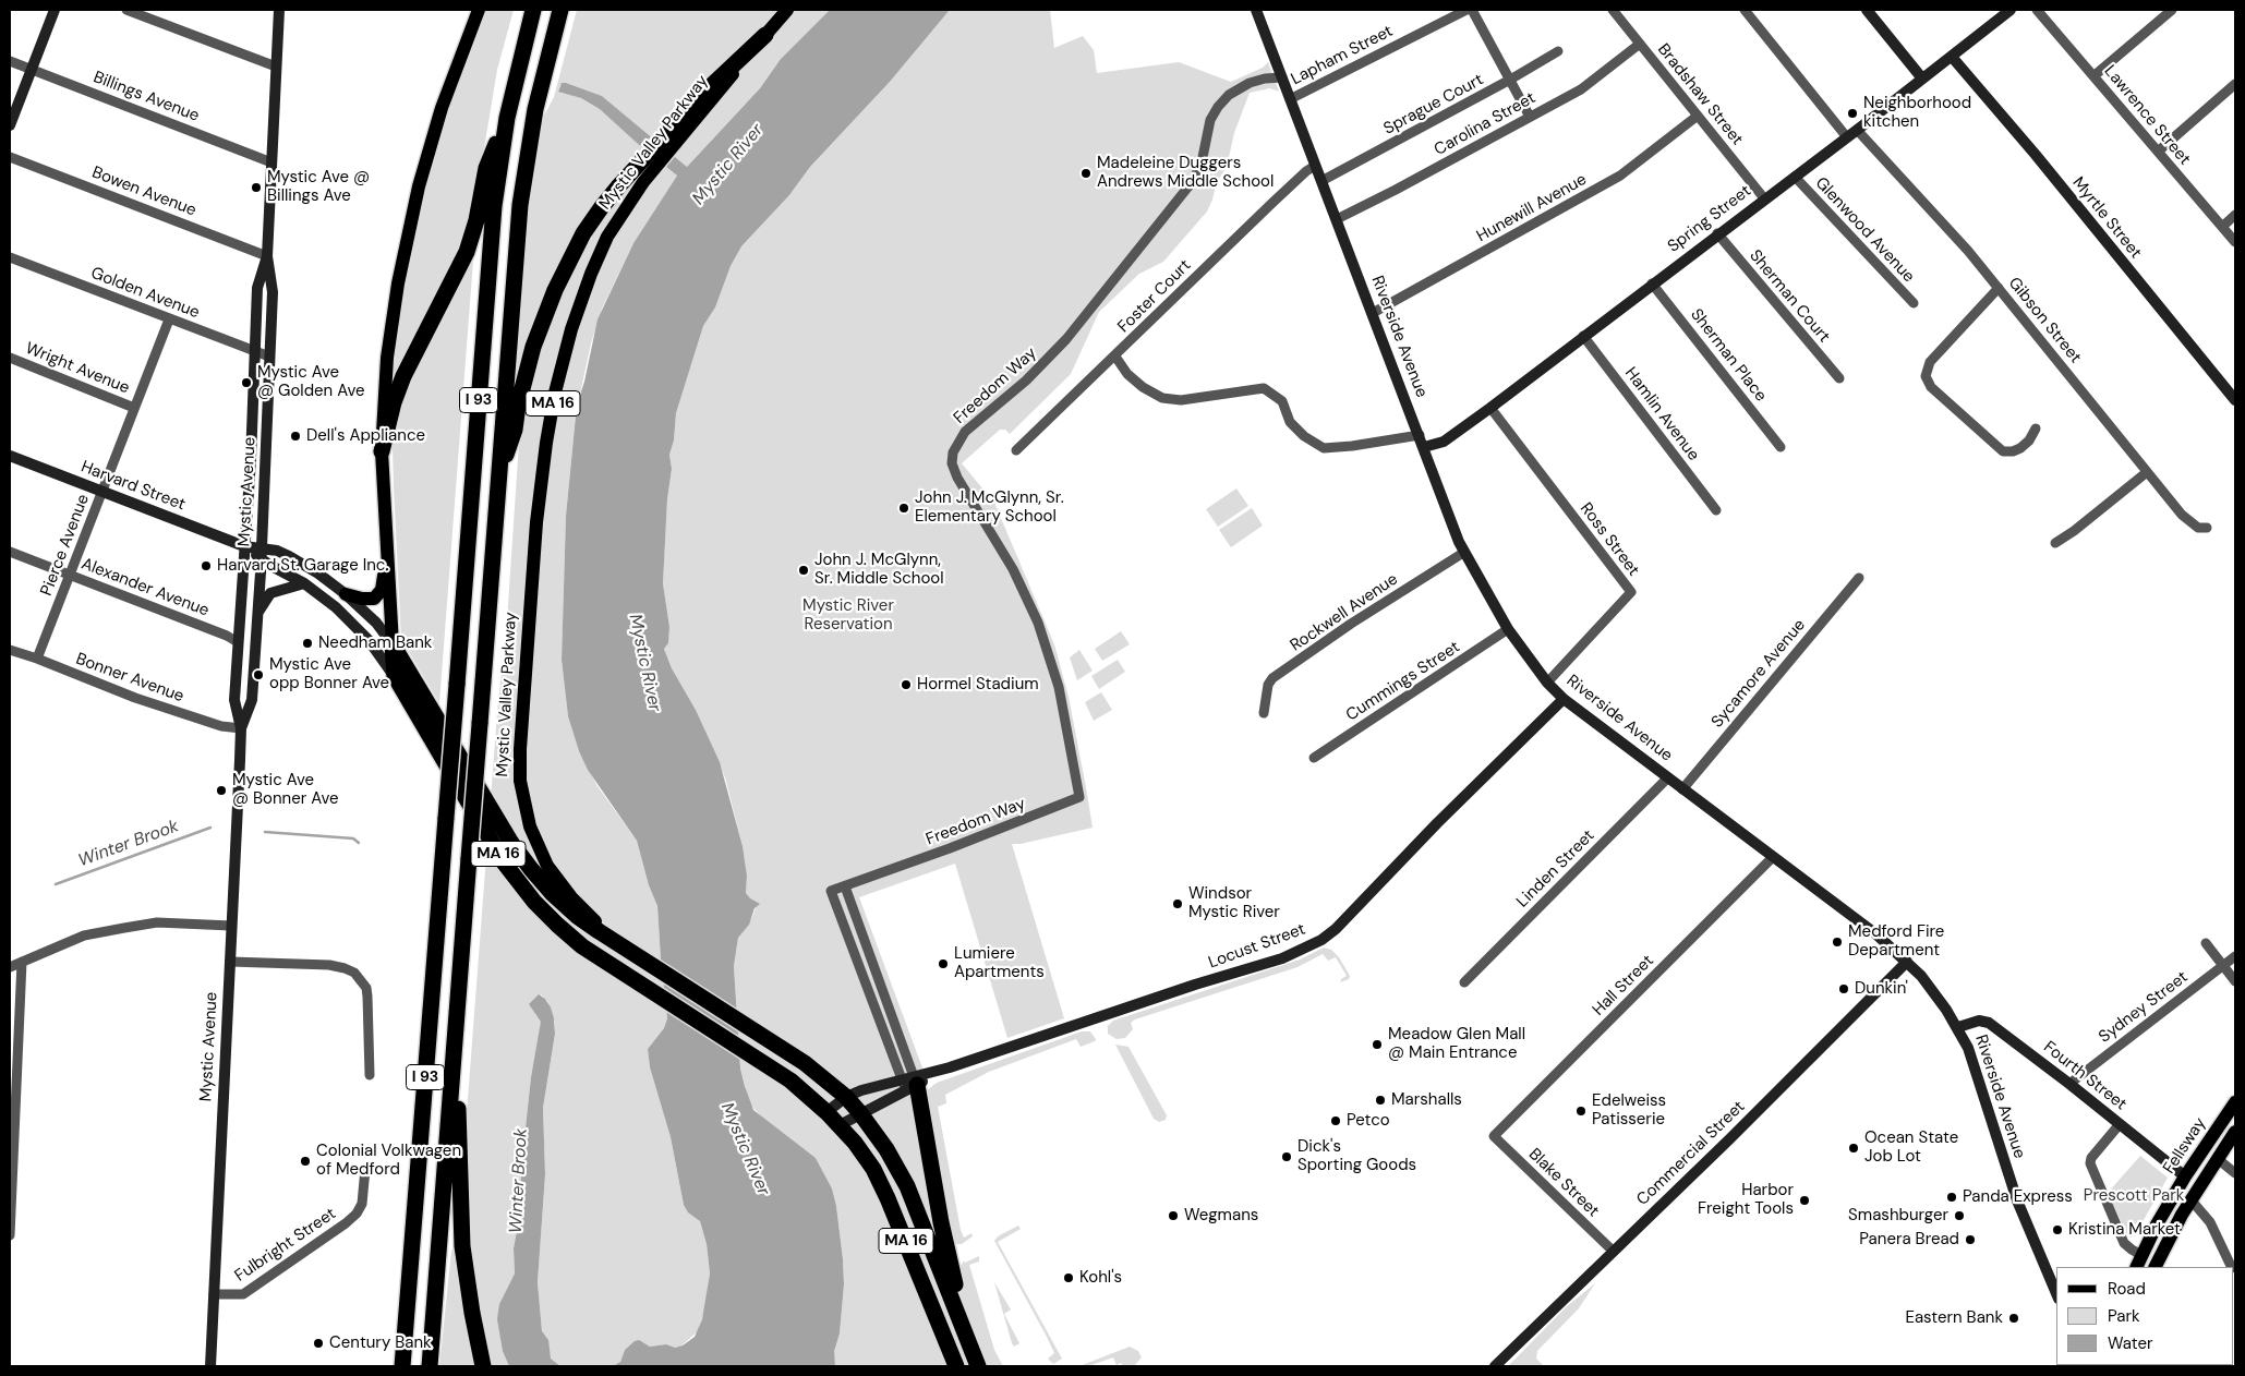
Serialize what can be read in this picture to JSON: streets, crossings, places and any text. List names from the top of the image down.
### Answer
{
  "streets": {
    "highway": ["Mystic Valley Parkway", "I 93", "MA 16"],
    "main road": [
      "Myrtle Street",
      "Spring Street",
      "Riverside Avenue",
      "Harvard Street",
      "Mystic Avenue",
      "Locust Street",
      "Fourth Street",
      "Fellsway",
      "Commercial Street"
    ],
    "street": [
      "Lapham Street",
      "Bradshaw Street",
      "Billings Avenue",
      "Sprague Court",
      "Lawrence Street",
      "Carolina Street",
      "Bowen Avenue",
      "Hunewill Avenue",
      "Glenwood Avenue",
      "Golden Avenue",
      "Foster Court",
      "Sherman Court",
      "Gibson Street",
      "Sherman Place",
      "Wright Avenue",
      "Freedom Way",
      "Hamlin Avenue",
      "Ross Street",
      "Pierce Avenue",
      "Alexander Avenue",
      "Rockwell Avenue",
      "Sycamore Avenue",
      "Bonner Avenue",
      "Cummings Street",
      "Linden Street",
      "Hall Street",
      "Sydney Street",
      "Blake Street",
      "Fulbright Street"
    ]
  },
  "crossings": [
    ["Lapham Street", "Riverside Avenue"],
    ["Bradshaw Street", "Carolina Street"],
    ["Bradshaw Street", "Hunewill Avenue"],
    ["Bradshaw Street", "Spring Street"],
    ["Billings Avenue", "Mystic Avenue"],
    ["Sprague Court", "Riverside Avenue"],
    ["Carolina Street", "Riverside Avenue"],
    ["Mystic Valley Parkway", "Locust Street"],
    ["Bowen Avenue", "Mystic Avenue"],
    ["Hunewill Avenue", "Riverside Avenue"],
    ["Myrtle Street", "Spring Street"],
    ["Spring Street", "Glenwood Avenue"],
    ["Spring Street", "Sherman Court"],
    ["Spring Street", "Gibson Street"],
    ["Spring Street", "Riverside Avenue"],
    ["Spring Street", "Sherman Place"],
    ["Spring Street", "Hamlin Avenue"],
    ["Spring Street", "Ross Street"],
    ["Golden Avenue", "Mystic Avenue"],
    ["Golden Avenue", "Pierce Avenue"],
    ["Foster Court", "Riverside Avenue"],
    ["Riverside Avenue", "Freedom Way"],
    ["Riverside Avenue", "Ross Street"],
    ["Riverside Avenue", "Rockwell Avenue"],
    ["Riverside Avenue", "Sycamore Avenue"],
    ["Riverside Avenue", "Cummings Street"],
    ["Riverside Avenue", "Linden Street"],
    ["Riverside Avenue", "Locust Street"],
    ["Riverside Avenue", "Hall Street"],
    ["Riverside Avenue", "Fourth Street"],
    ["Riverside Avenue", "Commercial Street"],
    ["Wright Avenue", "Pierce Avenue"],
    ["Freedom Way", "Locust Street"],
    ["MA 16", "Locust Street"],
    ["Harvard Street", "Mystic Avenue"],
    ["Harvard Street", "Pierce Avenue"],
    ["Mystic Avenue", "Alexander Avenue"],
    ["Mystic Avenue", "Bonner Avenue"],
    ["Mystic Avenue", "Fulbright Street"],
    ["Pierce Avenue", "Alexander Avenue"],
    ["Pierce Avenue", "Bonner Avenue"],
    ["Hall Street", "Blake Street"],
    ["Sydney Street", "Fourth Street"],
    ["Fourth Street", "Fellsway"],
    ["Commercial Street", "Blake Street"]
  ],
  "water": ["Mystic River", "Winter Brook"],
  "parks": ["Mystic River Reservation", "Prescott Park"],
  "places": [
    "Neighborhood kitchen",
    "Madeleine Duggers Andrews Middle School",
    "Mystic Ave @ Billings Ave",
    "Mystic Ave @ Golden Ave",
    "Dell's Appliance",
    "John J. McGlynn, Sr. Elementary School",
    "Harvard St. Garage Inc.",
    "John J. McGlynn, Sr. Middle School",
    "Needham Bank",
    "Mystic Ave opp Bonner Ave",
    "Hormel Stadium",
    "Mystic Ave @ Bonner Ave",
    "Windsor Mystic River",
    "Medford Fire Department",
    "Lumiere Apartments",
    "Dunkin'",
    "Meadow Glen Mall @ Main Entrance",
    "Marshalls",
    "Edelweiss Patisserie",
    "Petco",
    "Ocean State Job Lot",
    "Dick's Sporting Goods",
    "Colonial Volkwagen of Medford",
    "Panda Express",
    "Harbor Freight Tools",
    "Wegmans",
    "Smashburger",
    "Kristina Market",
    "Panera Bread",
    "Kohl's",
    "Eastern Bank",
    "Century Bank"
  ],
  "legend": ["Road", "Park", "Water"]
}
